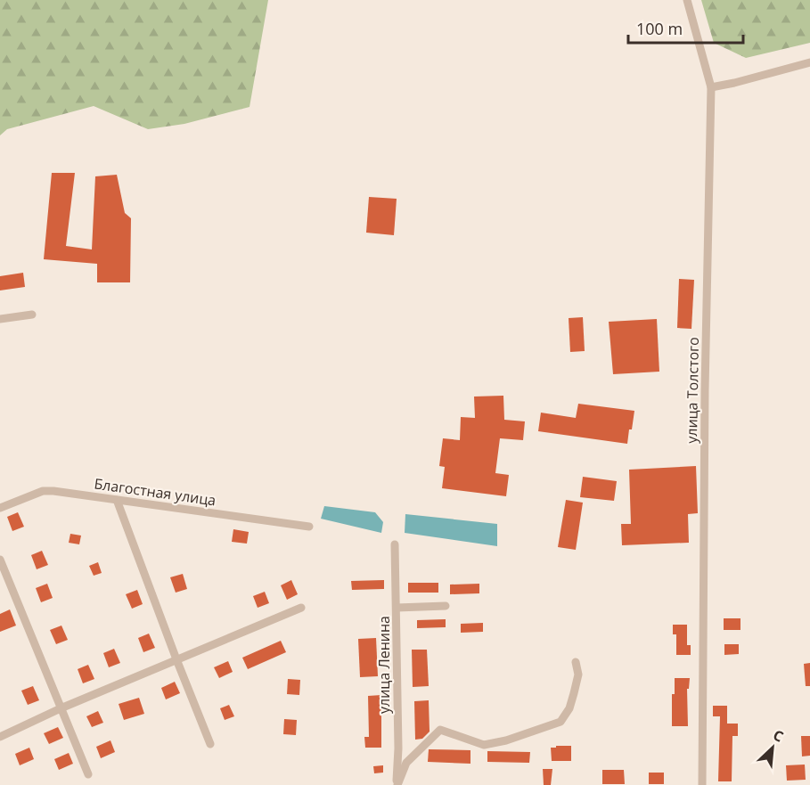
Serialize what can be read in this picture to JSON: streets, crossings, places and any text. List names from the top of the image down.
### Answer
{
  "streets": {
    "street": ["улица Толстого", "Благостная улица", "улица Ленина"]
  },
  "scale_bar": "100 m",
  "north": "top right"
}
